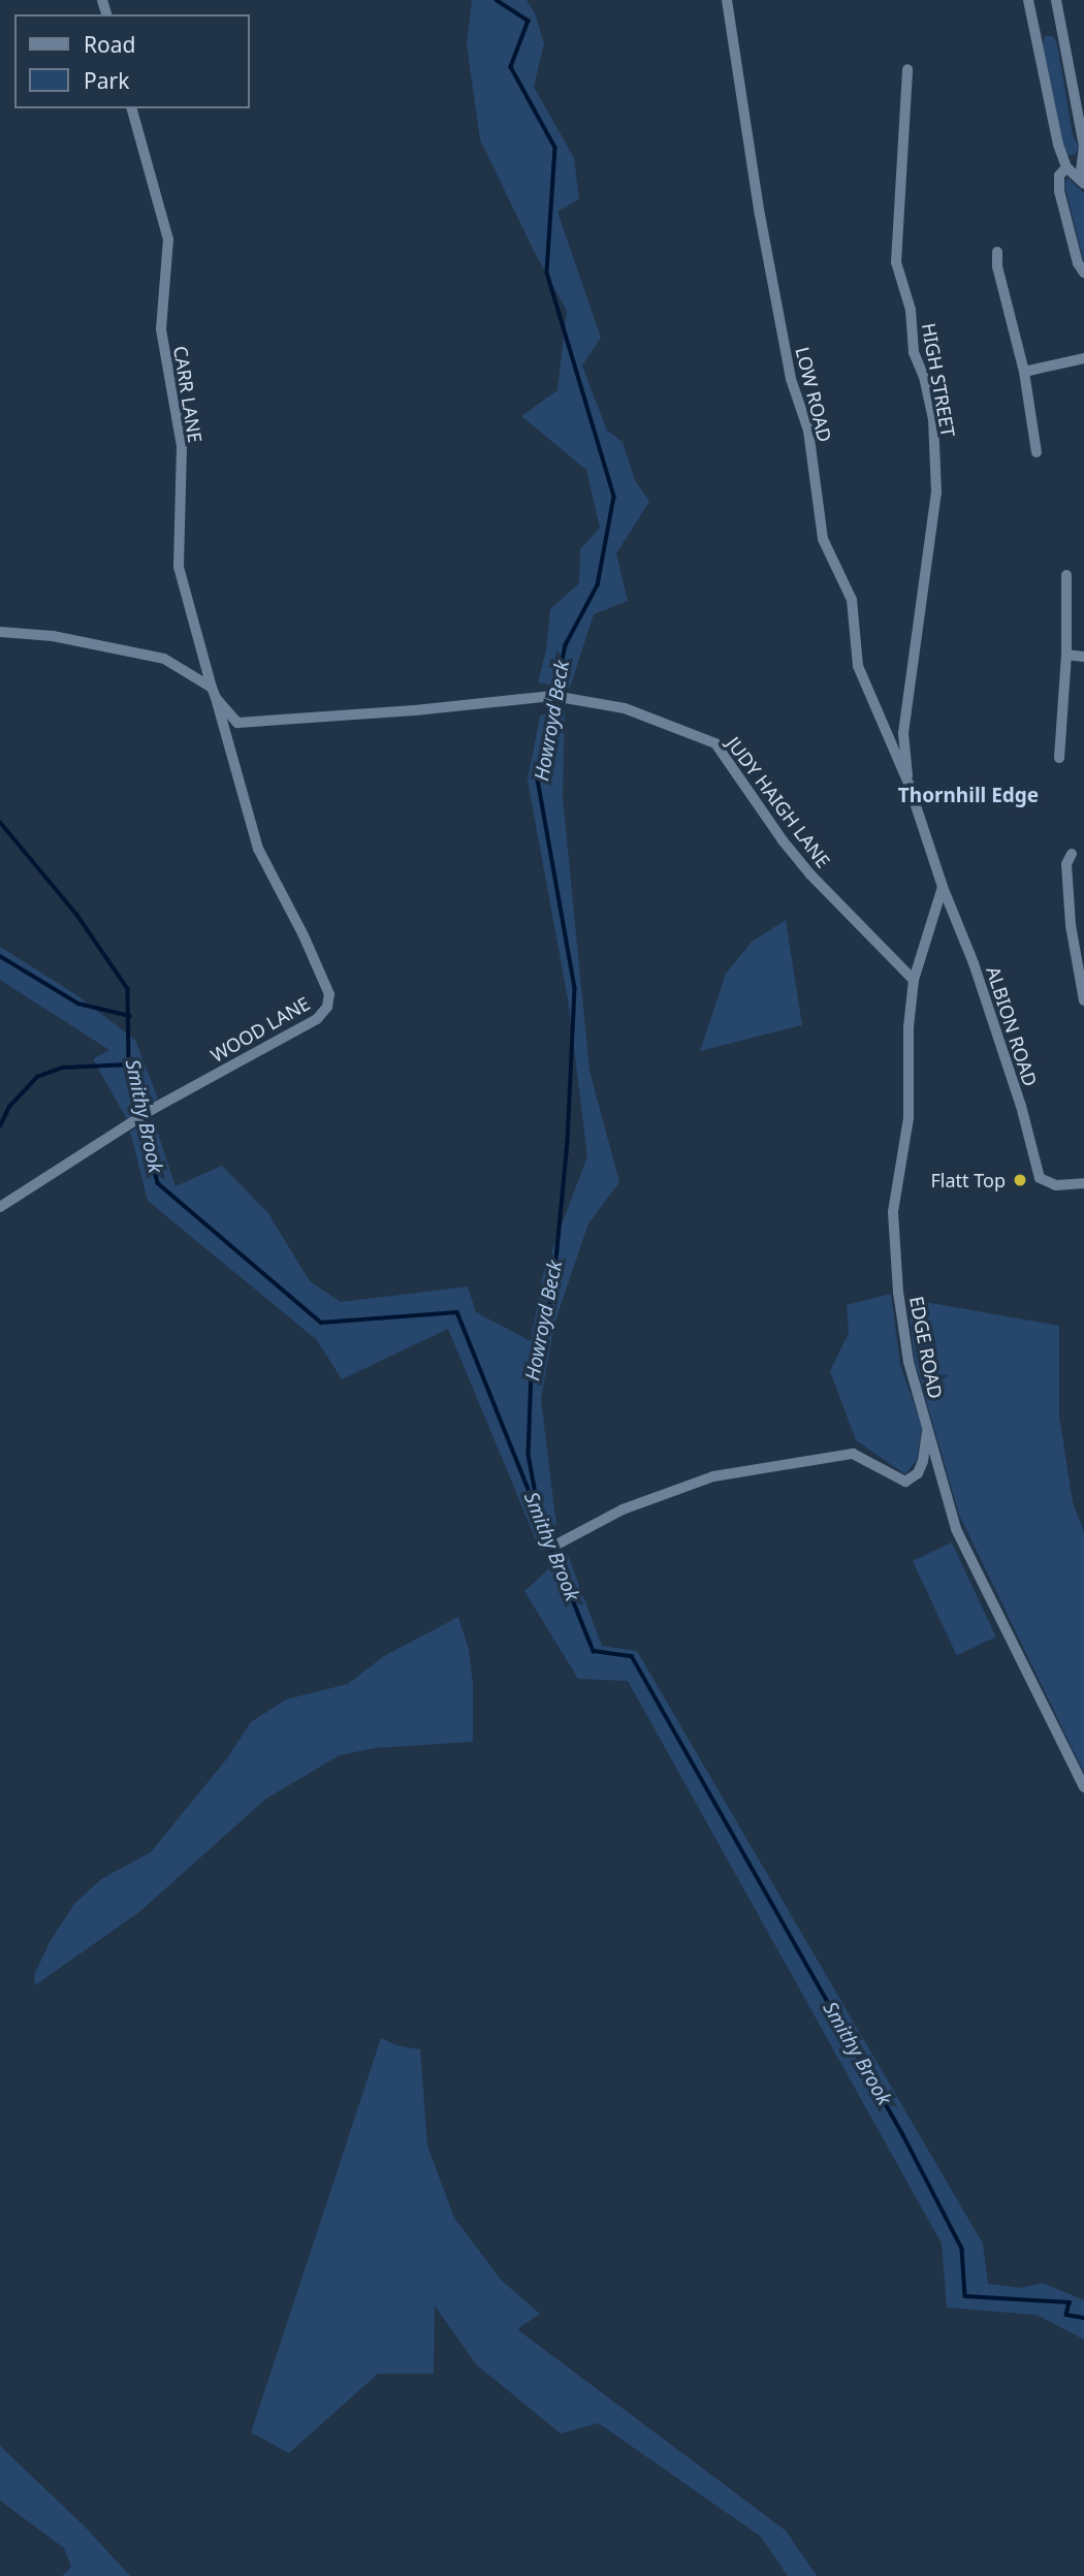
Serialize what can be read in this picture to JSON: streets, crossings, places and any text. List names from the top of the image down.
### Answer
{
  "streets": {
    "street": [
      "HIGH STREET",
      "CARR LANE",
      "LOW ROAD",
      "JUDY HAIGH LANE",
      "ALBION ROAD",
      "WOOD LANE",
      "EDGE ROAD"
    ]
  },
  "crossings": [
    ["HIGH STREET", "LOW ROAD"],
    ["HIGH STREET", "ALBION ROAD"],
    ["CARR LANE", "WOOD LANE"],
    ["LOW ROAD", "ALBION ROAD"],
    ["JUDY HAIGH LANE", "EDGE ROAD"],
    ["ALBION ROAD", "EDGE ROAD"]
  ],
  "districts": ["Thornhill Edge"],
  "water": ["Howroyd Beck", "Smithy Brook"],
  "places": ["Flatt Top"],
  "legend": ["Road", "Park"]
}
